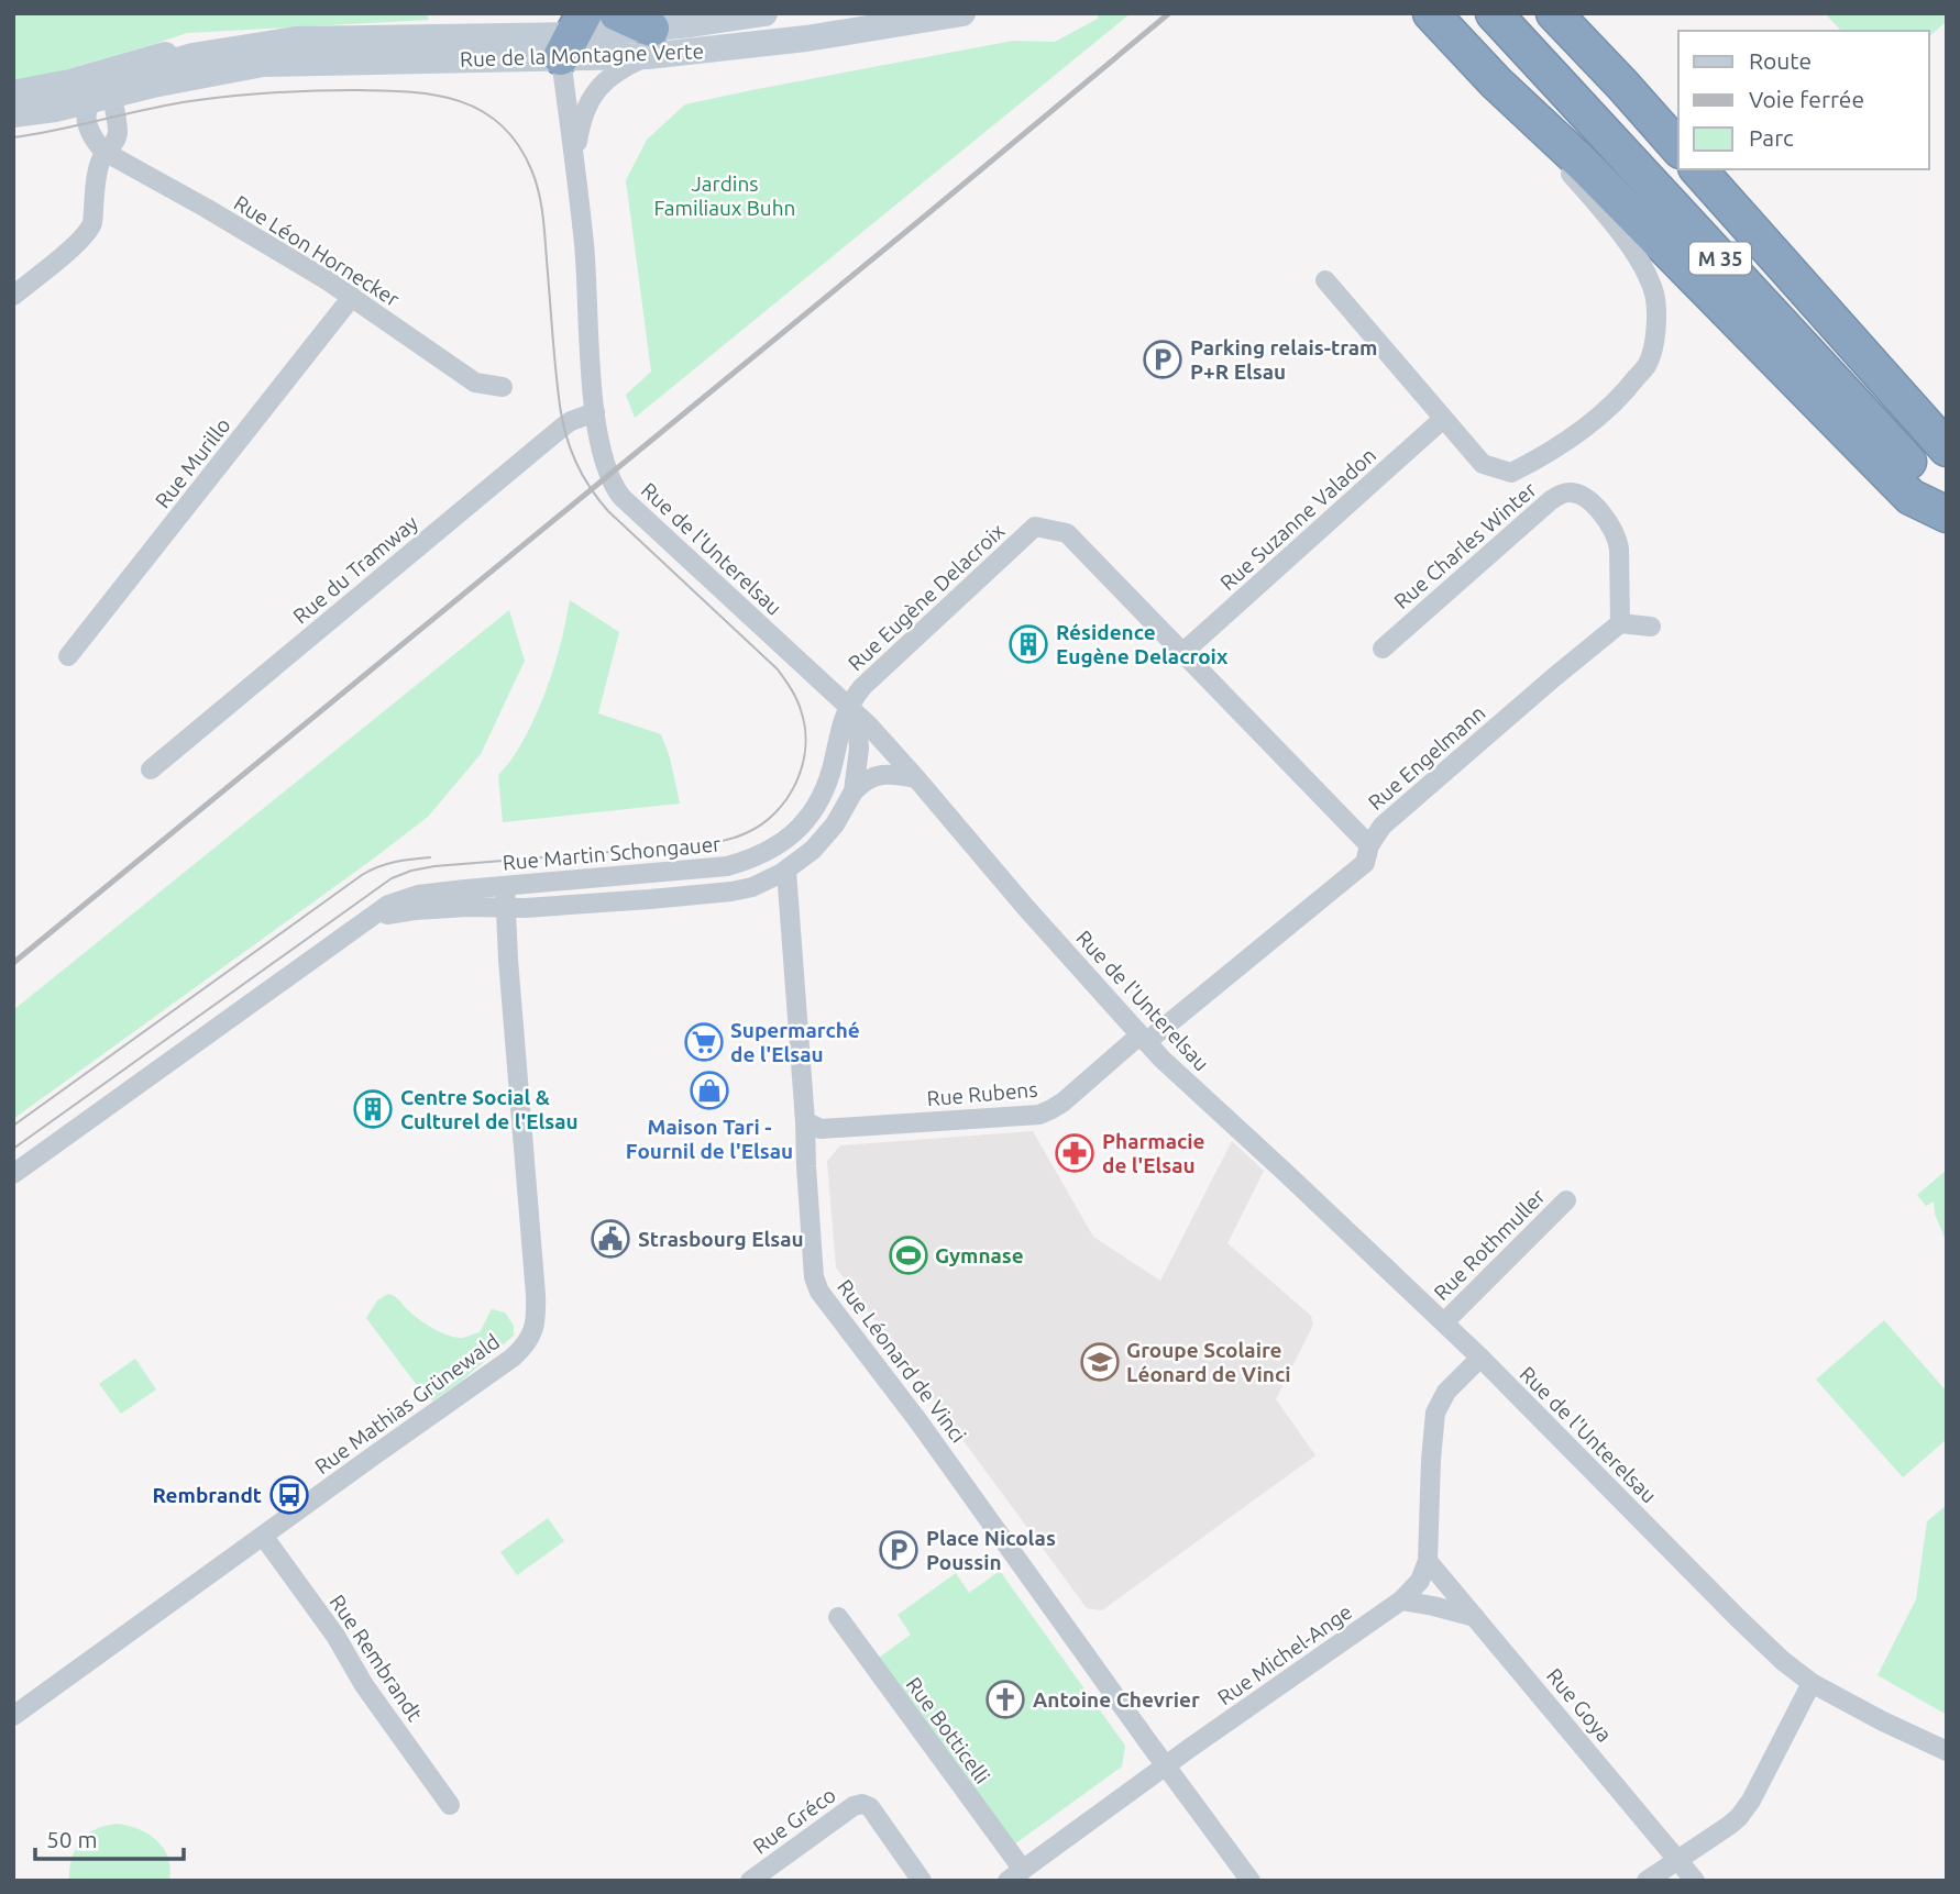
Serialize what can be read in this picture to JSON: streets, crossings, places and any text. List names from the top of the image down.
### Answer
{
  "streets": {
    "highway": ["M 35"],
    "main road": ["Rue de la Montagne Verte"],
    "street": [
      "Rue Léon Hornecker",
      "Rue Murillo",
      "Rue Suzanne Valadon",
      "Rue Charles Winter",
      "Rue de l'Unterelsau",
      "Rue du Tramway",
      "Rue Eugène Delacroix",
      "Rue Engelmann",
      "Rue Martin Schongauer",
      "Rue Rubens",
      "Rue Rothmuller",
      "Rue Léonard de Vinci",
      "Rue Mathias Grünewald",
      "Rue Michel-Ange",
      "Rue Rembrandt",
      "Rue Goya",
      "Rue Botticelli",
      "Rue Gréco"
    ]
  },
  "crossings": [
    ["Rue de la Montagne Verte", "Rue de l'Unterelsau"],
    ["Rue Léon Hornecker", "Rue Murillo"],
    ["Rue Suzanne Valadon", "Rue Eugène Delacroix"],
    ["Rue Charles Winter", "Rue Engelmann"],
    ["Rue de l'Unterelsau", "Rue du Tramway"],
    ["Rue de l'Unterelsau", "Rue Eugène Delacroix"],
    ["Rue de l'Unterelsau", "Rue Engelmann"],
    ["Rue de l'Unterelsau", "Rue Martin Schongauer"],
    ["Rue de l'Unterelsau", "Rue Rubens"],
    ["Rue de l'Unterelsau", "Rue Rothmuller"],
    ["Rue de l'Unterelsau", "Rue Michel-Ange"],
    ["Rue Eugène Delacroix", "Rue Engelmann"],
    ["Rue Eugène Delacroix", "Rue Martin Schongauer"],
    ["Rue Engelmann", "Rue Rubens"],
    ["Rue Martin Schongauer", "Rue Léonard de Vinci"],
    ["Rue Martin Schongauer", "Rue Mathias Grünewald"],
    ["Rue Rubens", "Rue Léonard de Vinci"],
    ["Rue Léonard de Vinci", "Rue Michel-Ange"],
    ["Rue Mathias Grünewald", "Rue Rembrandt"],
    ["Rue Michel-Ange", "Rue Goya"],
    ["Rue Michel-Ange", "Rue Botticelli"]
  ],
  "parks": ["Jardins Familiaux Buhn"],
  "places": {
    "parking": ["Parking relais-tram P+R Elsau", "Place Nicolas Poussin"],
    "building": ["Résidence Eugène Delacroix", "Centre Social & Culturel de l'Elsau"],
    "supermarket": ["Supermarché de l'Elsau"],
    "shop": ["Maison Tari - Fournil de l'Elsau"],
    "pharmacy": ["Pharmacie de l'Elsau"],
    "public building": ["Strasbourg Elsau"],
    "sports": ["Gymnase"],
    "school or university": ["Groupe Scolaire Léonard de Vinci"],
    "bus stop": ["Rembrandt"],
    "church": ["Antoine Chevrier"]
  },
  "legend": ["Route", "Voie ferrée", "Parc"],
  "scale_bar": "50 m"
}
